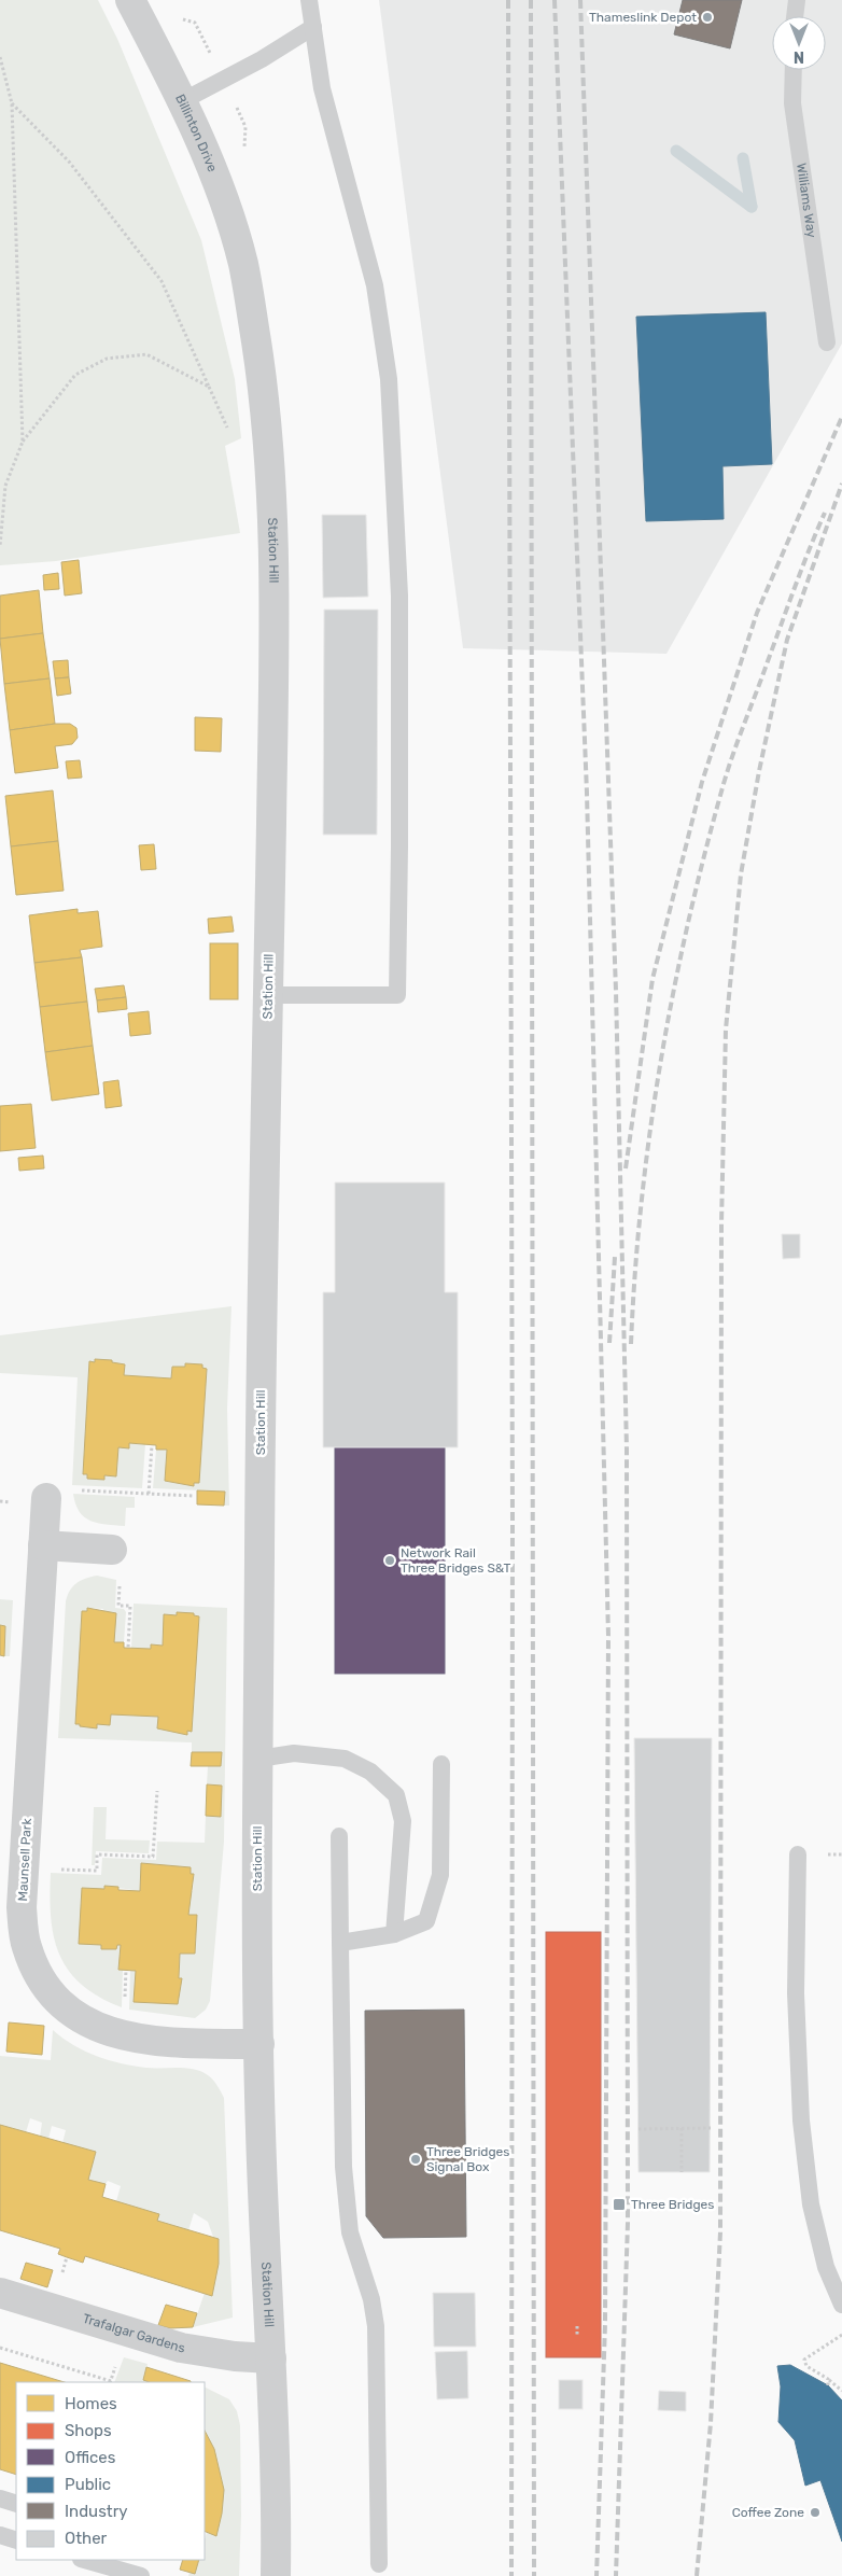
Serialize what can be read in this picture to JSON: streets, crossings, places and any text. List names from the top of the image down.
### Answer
{
  "streets": {
    "street": [
      "Billinton Drive",
      "Station Hill",
      "Maunsell Park",
      "Trafalgar Gardens"
    ],
    "lane": ["Williams Way"]
  },
  "crossings": [
    ["Billinton Drive", "Station Hill"],
    ["Station Hill", "Maunsell Park"],
    ["Station Hill", "Trafalgar Gardens"]
  ],
  "places": {
    "other": [
      "Thameslink Depot",
      "Network Rail Three Bridges S&T",
      "Three Bridges Signal Box",
      "Coffee Zone"
    ],
    "transit": ["Three Bridges"]
  },
  "legend": [
    "Homes",
    "Shops",
    "Offices",
    "Public",
    "Industry",
    "Other"
  ],
  "north": "bottom"
}
